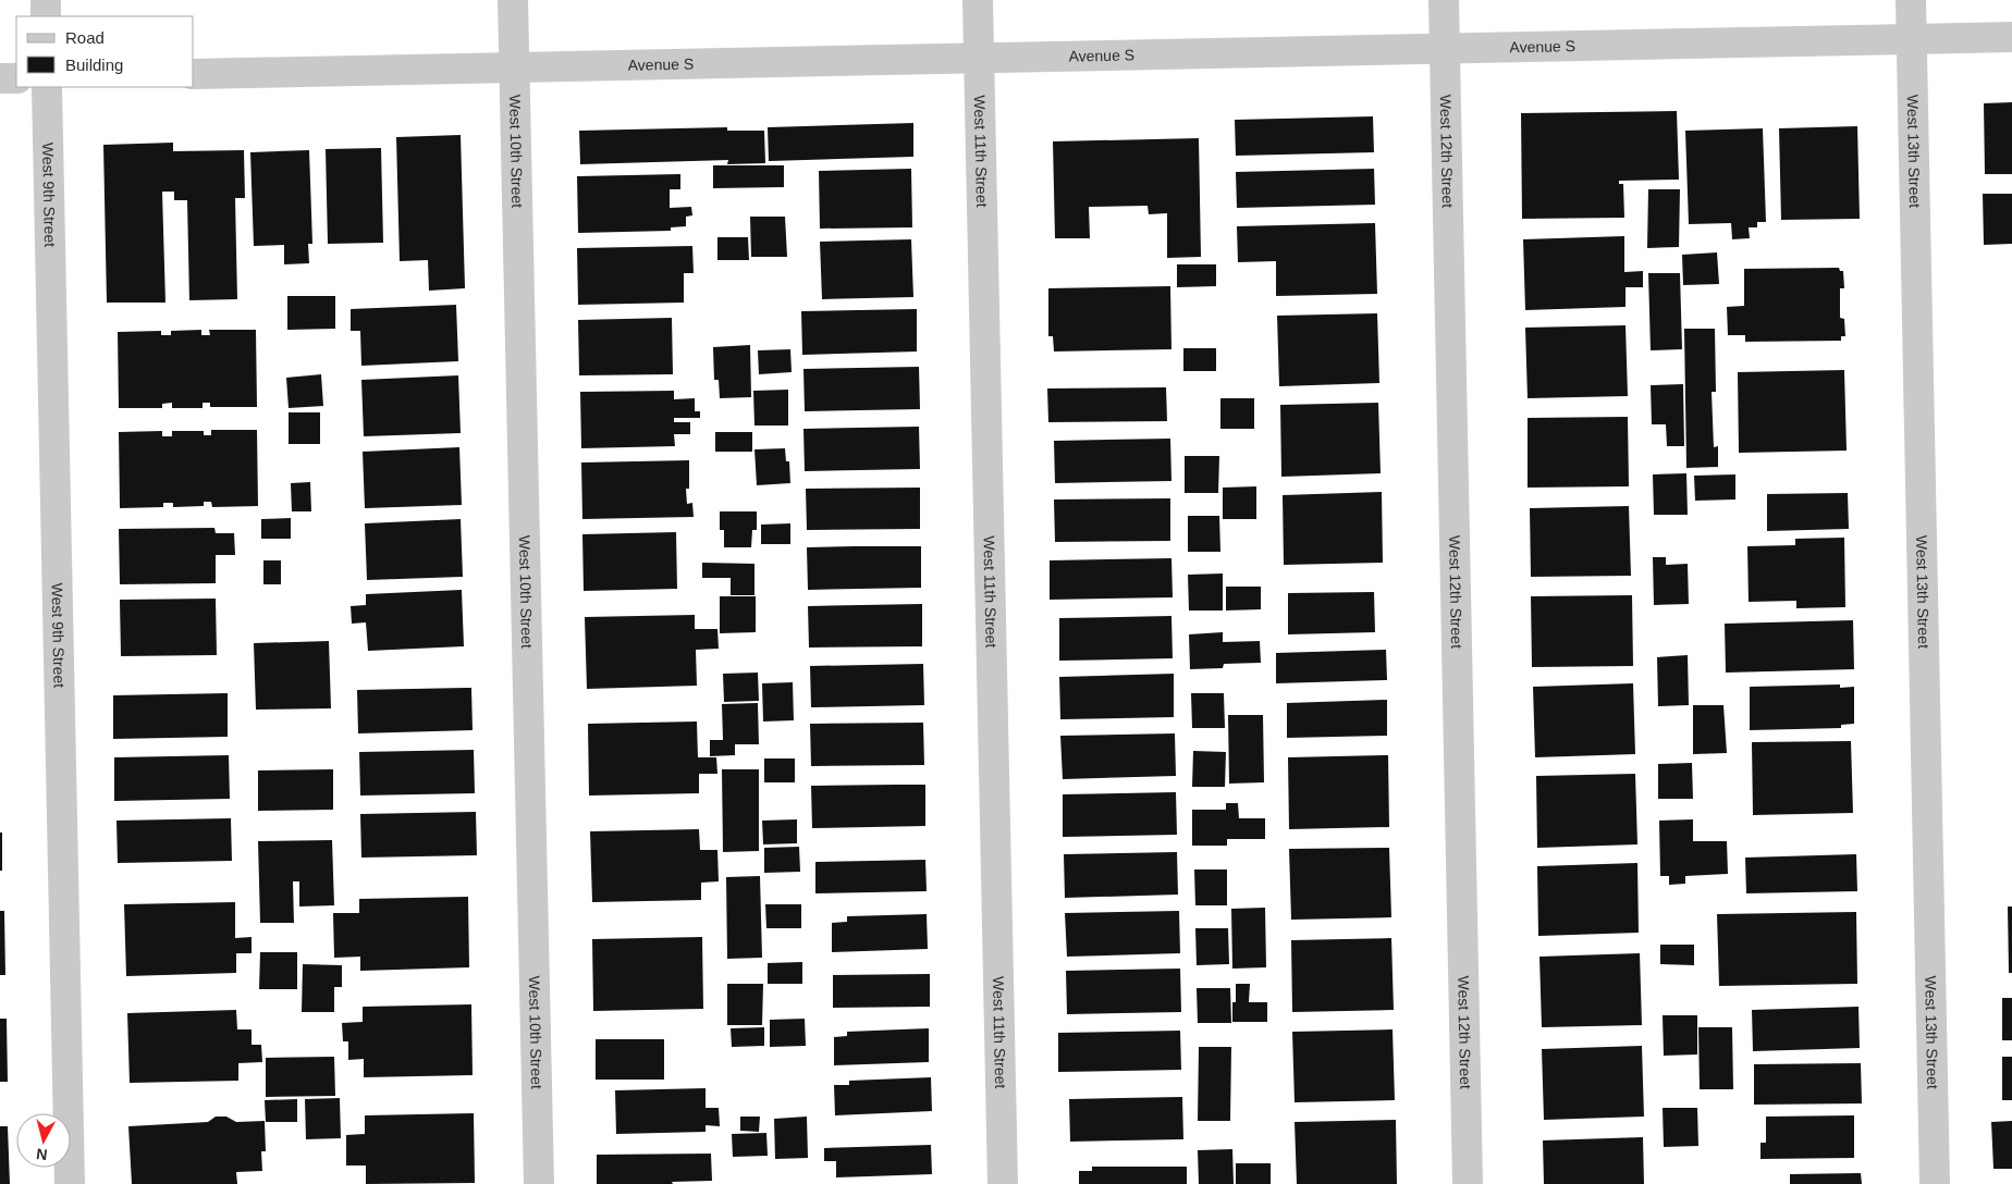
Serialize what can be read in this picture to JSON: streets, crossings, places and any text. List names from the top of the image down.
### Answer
{
  "streets": {
    "street": [
      "Avenue S",
      "West 10th Street",
      "West 11th Street",
      "West 12th Street",
      "West 13th Street",
      "West 9th Street"
    ]
  },
  "crossings": [
    ["Avenue S", "West 10th Street"],
    ["Avenue S", "West 11th Street"],
    ["Avenue S", "West 12th Street"],
    ["Avenue S", "West 13th Street"]
  ],
  "legend": ["Road", "Building"],
  "north": "bottom"
}
